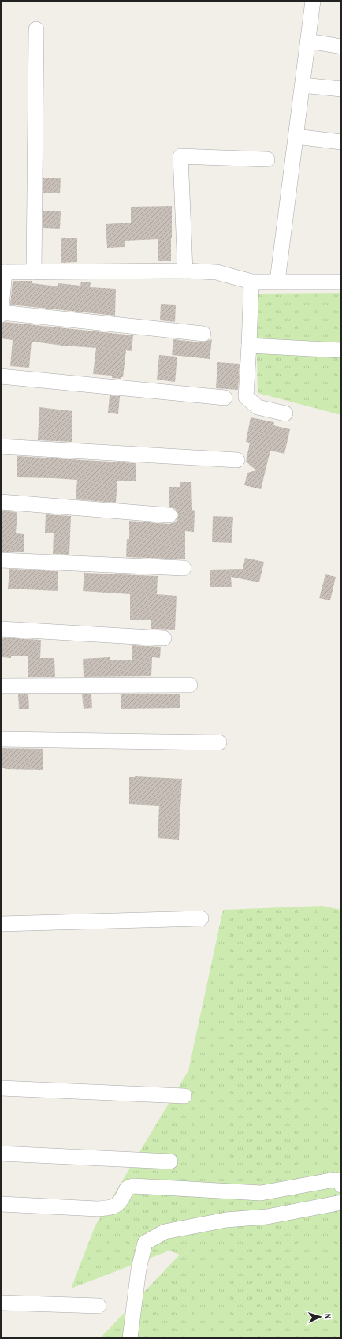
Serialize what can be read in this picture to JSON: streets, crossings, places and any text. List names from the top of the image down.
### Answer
{
  "north": "right"
}
